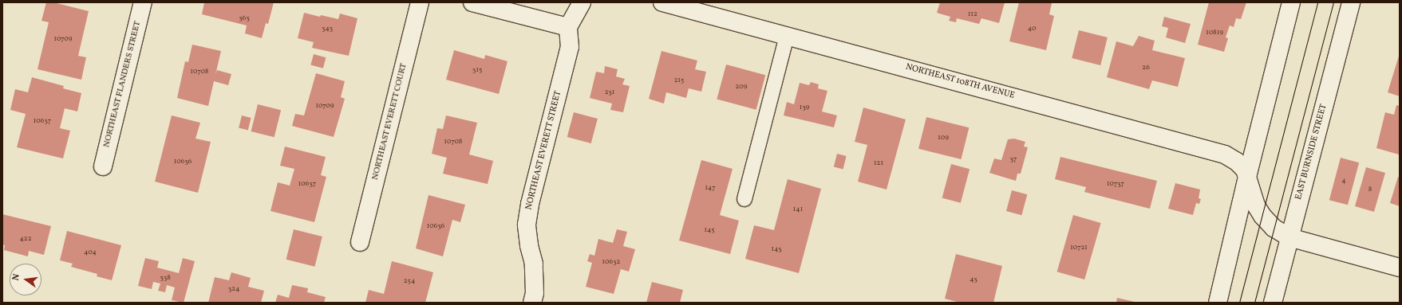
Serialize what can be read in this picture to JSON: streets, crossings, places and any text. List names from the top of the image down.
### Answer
{
  "streets": {
    "street": [
      "NORTHEAST 108TH AVENUE",
      "NORTHEAST FLANDERS STREET",
      "NORTHEAST EVERETT COURT",
      "NORTHEAST EVERETT STREET",
      "EAST BURNSIDE STREET"
    ]
  },
  "crossings": [
    ["NORTHEAST 108TH AVENUE", "EAST BURNSIDE STREET"]
  ],
  "house_numbers": [
    "112",
    "363",
    "343",
    "40",
    "10819",
    "10709",
    "26",
    "315",
    "10708",
    "215",
    "209",
    "231",
    "10709",
    "139",
    "10637",
    "109",
    "10708",
    "37",
    "10636",
    "121",
    "4",
    "10637",
    "10737",
    "147",
    "8",
    "141",
    "10636",
    "145",
    "422",
    "10721",
    "143",
    "404",
    "10632",
    "338",
    "43",
    "254",
    "324"
  ],
  "north": "left"
}
